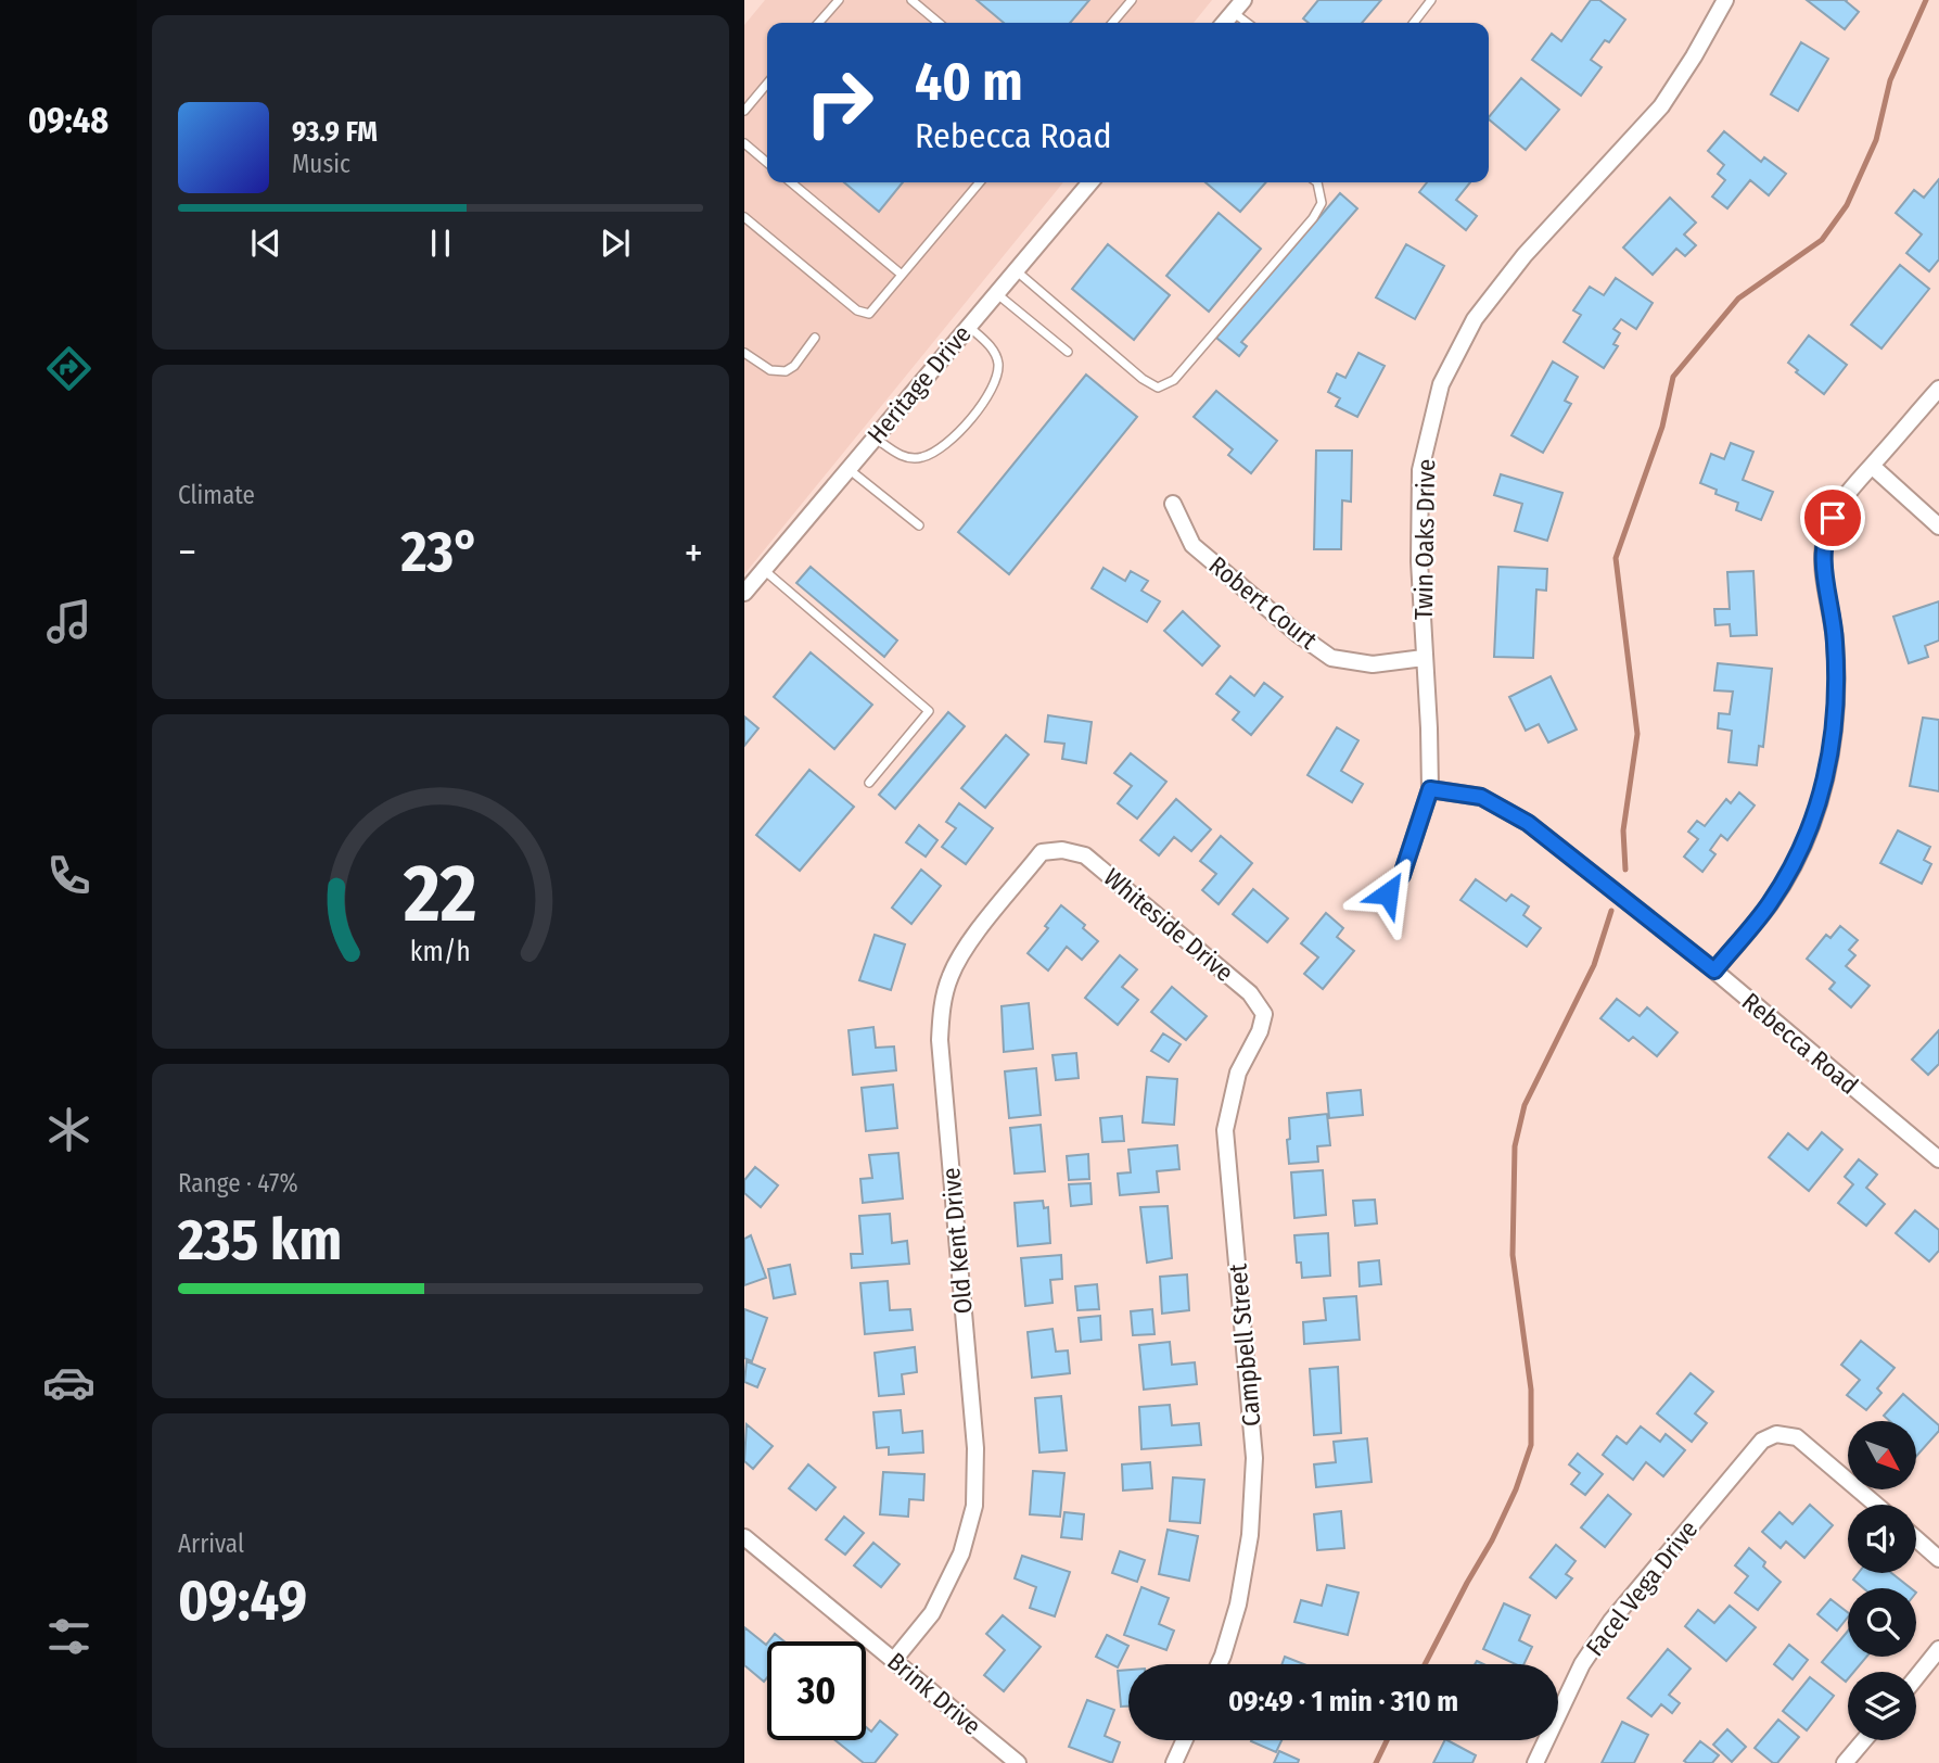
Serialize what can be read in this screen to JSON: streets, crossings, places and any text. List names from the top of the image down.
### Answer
{
  "streets": {
    "street": [
      "Heritage Drive",
      "Twin Oaks Drive",
      "Robert Court",
      "Whiteside Drive",
      "Rebecca Road",
      "Old Kent Drive",
      "Campbell Street",
      "Facel Vega Drive",
      "Brink Drive"
    ]
  },
  "crossings": [
    ["Twin Oaks Drive", "Robert Court"],
    ["Twin Oaks Drive", "Rebecca Road"],
    ["Whiteside Drive", "Old Kent Drive"],
    ["Whiteside Drive", "Campbell Street"],
    ["Old Kent Drive", "Brink Drive"]
  ],
  "north": "bottom right",
  "page": {
    "tabs": "09:48",
    "turn": ["40 m", "Rebecca Road"],
    "song": ["93.9 FM", "Music"],
    "tile": [
      "Climate",
      ["Range · 47%", "235 km"],
      ["Arrival", "09:49"]
    ],
    "heat": ["−", "23°", "+"],
    "limit": "30",
    "trip": "09:49 · 1 min · 310 m",
    "gauge": ["22", "km/h"]
  }
}
